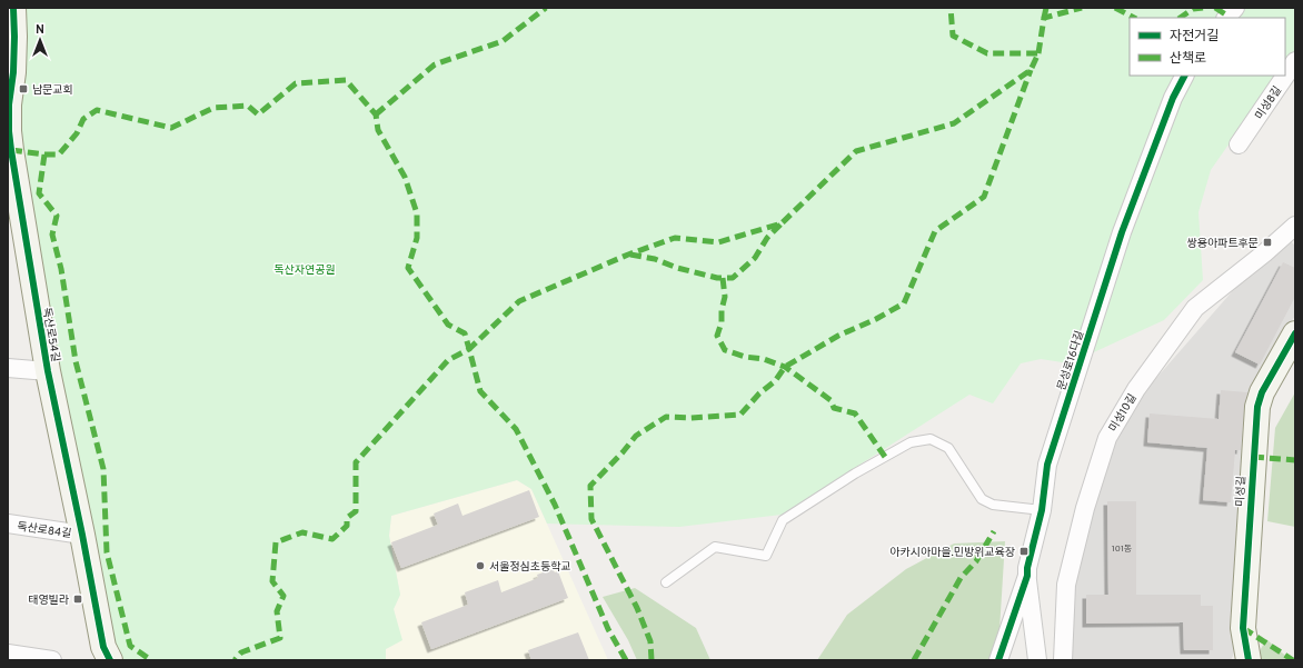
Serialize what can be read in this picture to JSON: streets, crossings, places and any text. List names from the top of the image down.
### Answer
{
  "streets": {
    "street": [
      "미성8길",
      "독산로54길",
      "문성로16다길",
      "미성10길",
      "미성길",
      "독산로84길"
    ]
  },
  "crossings": [
    ["독산로54길", "독산로84길"]
  ],
  "parks": ["독산자연공원"],
  "places": {
    "transit": [
      "남문교회",
      "쌍용아파트후문",
      "아카시아마을.민방위교육장",
      "태영빌라"
    ],
    "other": ["서울정심초등학교"]
  },
  "house_numbers": ["101동"],
  "legend": ["자전거길", "산책로"],
  "north": "top"
}
